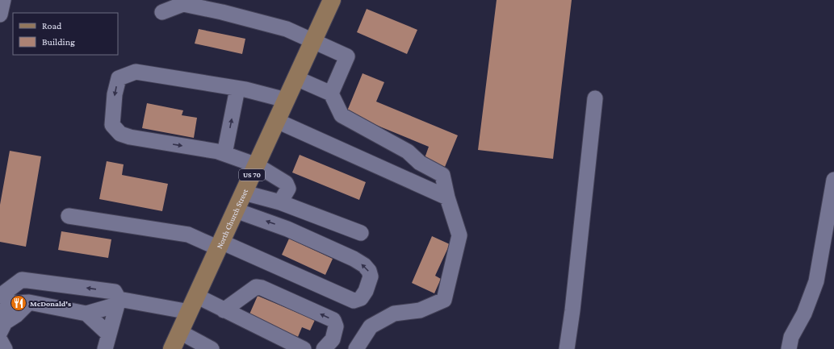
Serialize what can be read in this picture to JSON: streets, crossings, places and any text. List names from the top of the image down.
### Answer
{
  "streets": {
    "main road": ["US 70", "North Church Street"]
  },
  "places": {
    "restaurant": ["McDonald's"]
  },
  "legend": ["Road", "Building"]
}
